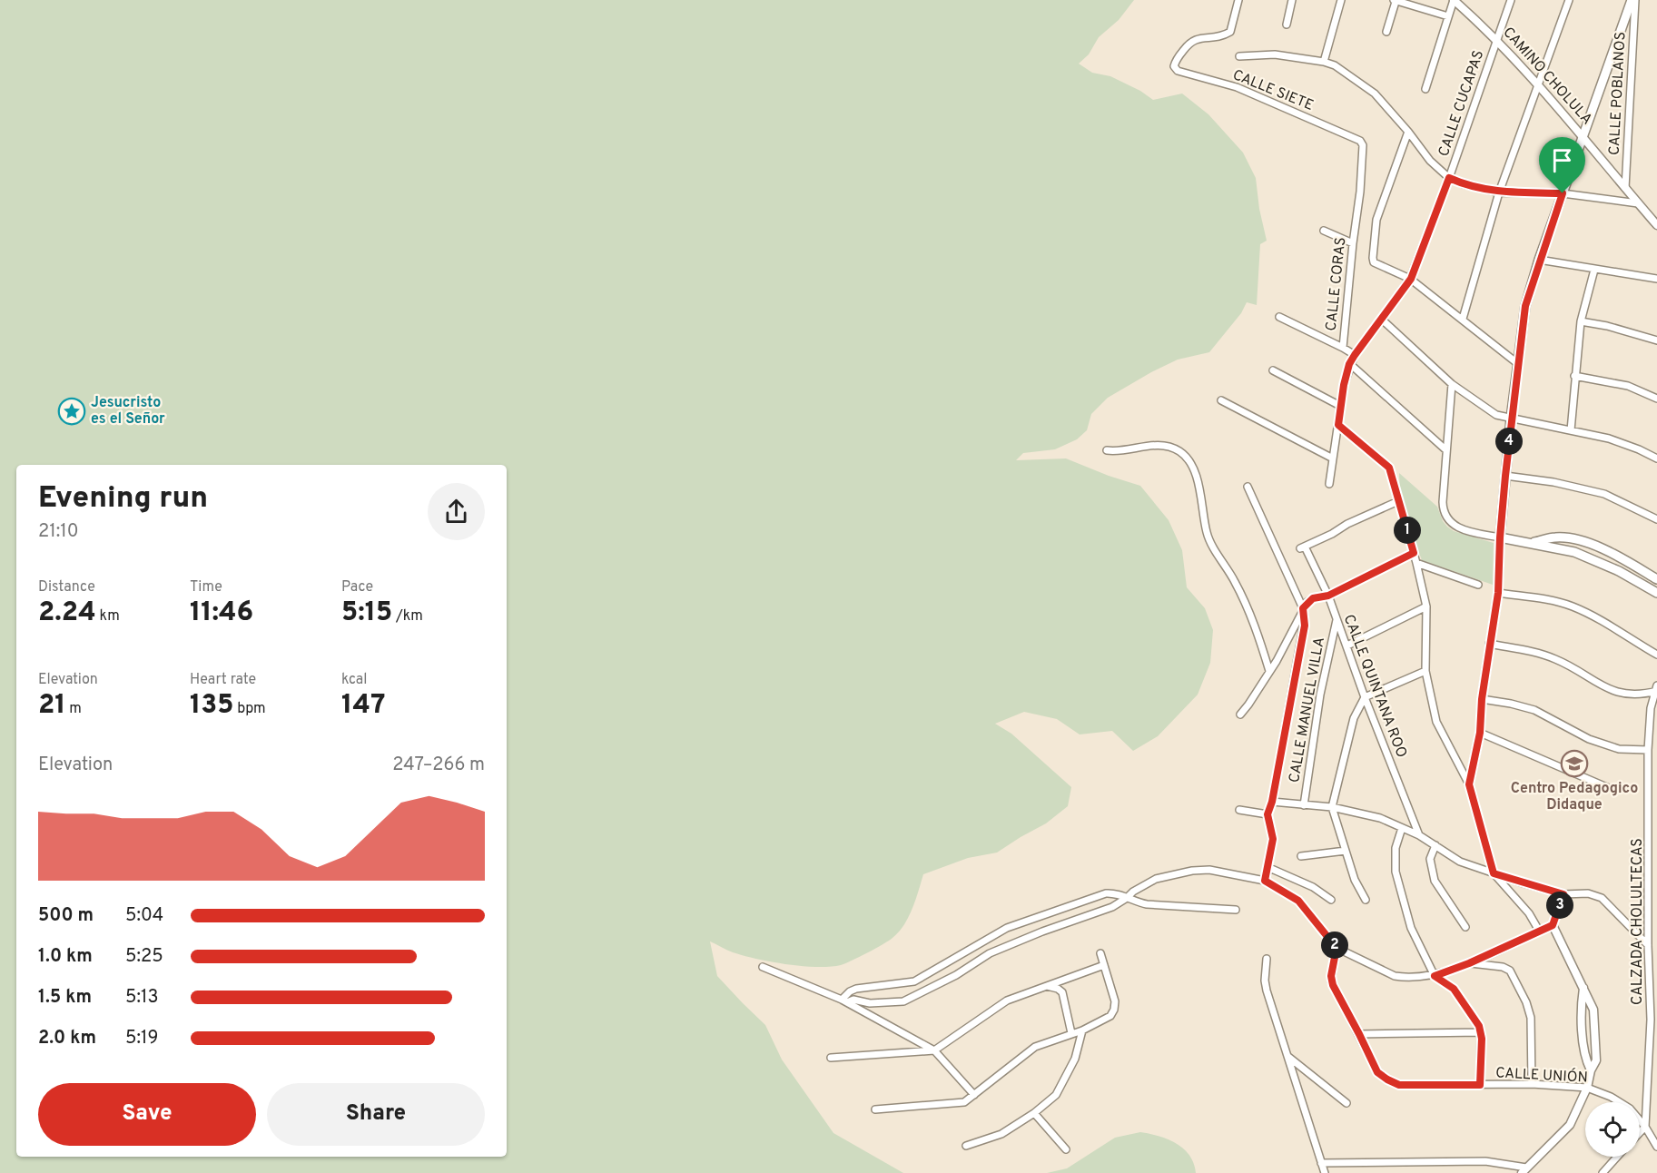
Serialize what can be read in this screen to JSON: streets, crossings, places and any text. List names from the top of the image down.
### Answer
{
  "streets": {
    "street": [
      "CAMINO CHOLULA",
      "CALLE SIETE",
      "CALLE POBLANOS",
      "CALLE CUCAPAS",
      "CALLE CORAS",
      "CALLE QUINTANA ROO",
      "CALLE MANUEL VILLA",
      "CALZADA CHOLULTECAS",
      "CALLE UNIÓN"
    ]
  },
  "crossings": [
    ["CAMINO CHOLULA", "CALLE POBLANOS"],
    ["CAMINO CHOLULA", "CALLE CUCAPAS"],
    ["CALLE SIETE", "CALLE CORAS"],
    ["CALLE CUCAPAS", "CALLE CORAS"],
    ["CALLE QUINTANA ROO", "CALLE MANUEL VILLA"],
    ["CALZADA CHOLULTECAS", "CALLE UNIÓN"]
  ],
  "places": {
    "place": ["Jesucristo es el Señor"],
    "school or university": ["Centro Pedagogico Didaque"]
  },
  "page": {
    "pins": [
      "4",
      "1",
      "3",
      "2"
    ],
    "heading": ["Evening run", "21:10"],
    "stats": [
      ["Distance", "2.24 km"],
      ["Time", "11:46"],
      ["Pace", "5:15 /km"],
      ["Elevation", "21 m"],
      ["Heart rate", "135 bpm"],
      ["kcal", "147"]
    ],
    "chart": ["Elevation", "247–266 m"],
    "list": [
      {
        "name": "500 m",
        "note": "5:04"
      },
      {
        "name": "1.0 km",
        "note": "5:25"
      },
      {
        "name": "1.5 km",
        "note": "5:13"
      },
      {
        "name": "2.0 km",
        "note": "5:19"
      }
    ],
    "buttons": ["Save", "Share"]
  }
}
